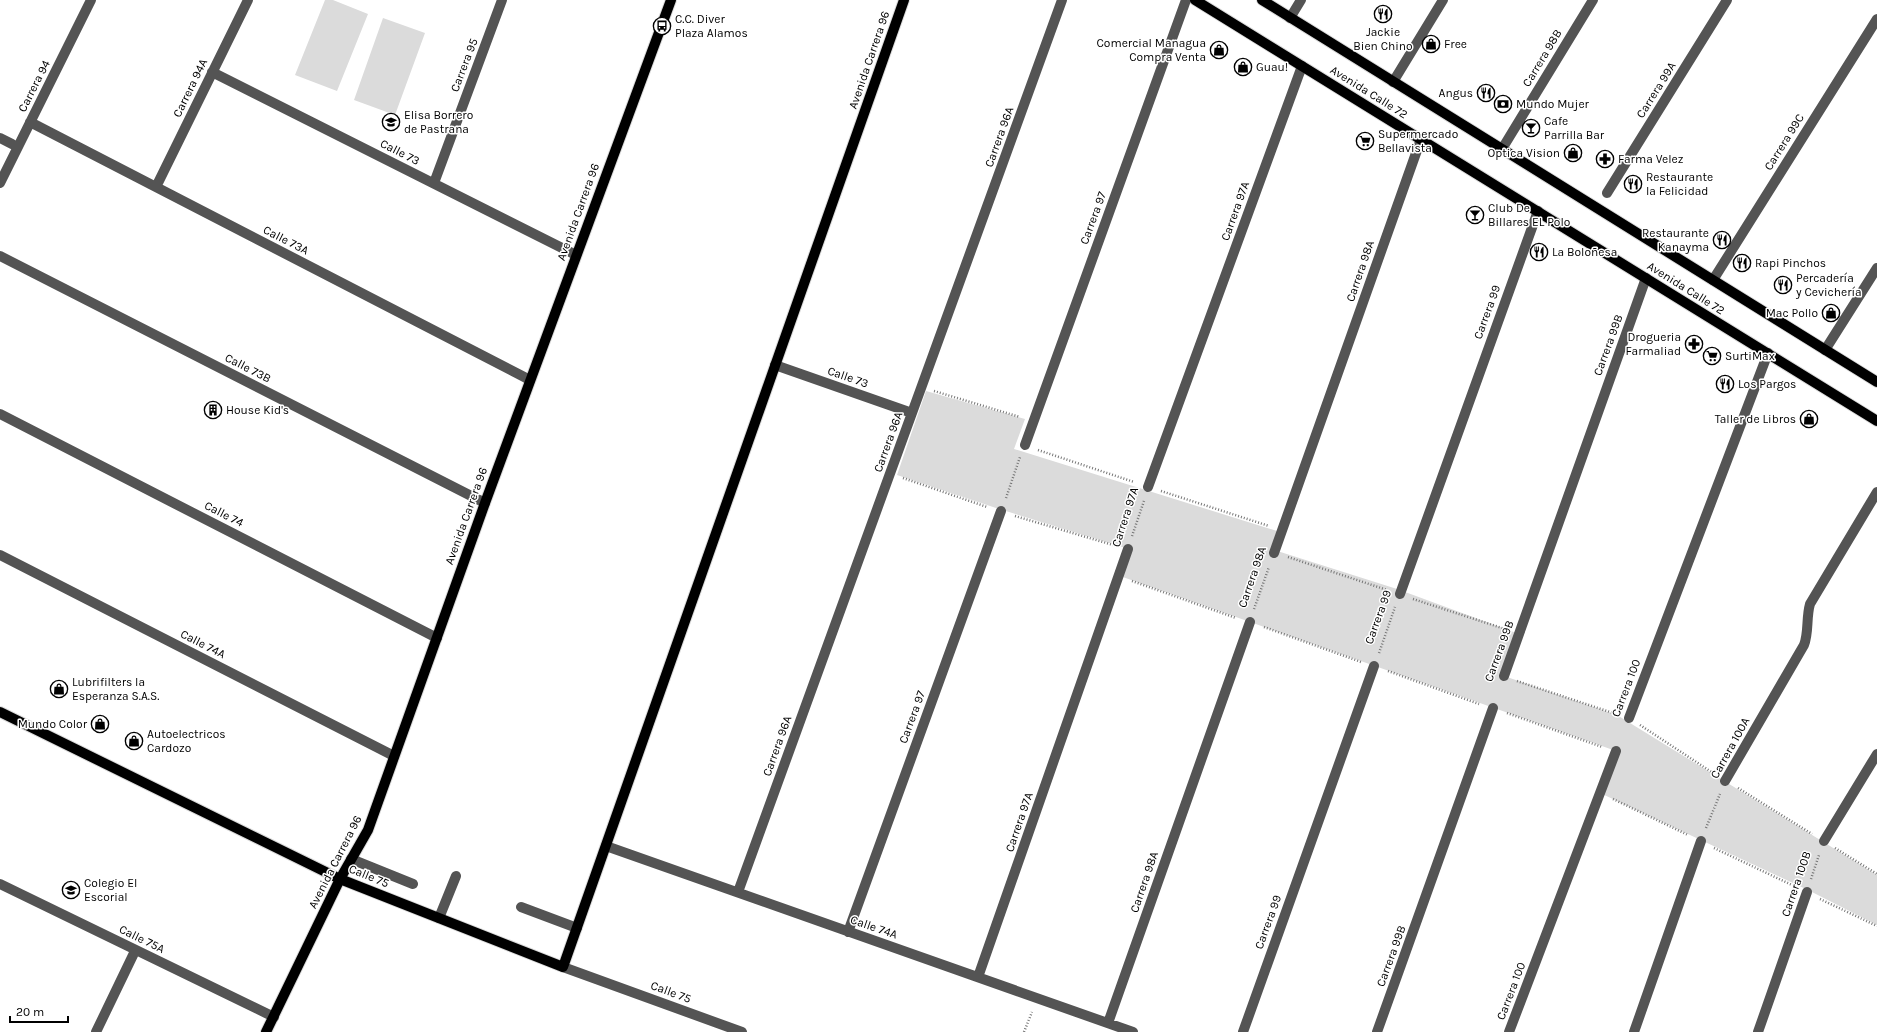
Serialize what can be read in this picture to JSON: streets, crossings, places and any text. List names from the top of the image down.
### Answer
{
  "streets": {
    "main road": ["Avenida Carrera 96", "Avenida Calle 72", "Calle 75"],
    "street": [
      "Carrera 98B",
      "Carrera 95",
      "Carrera 94",
      "Carrera 94A",
      "Carrera 99A",
      "Carrera 96A",
      "Carrera 99C",
      "Calle 73",
      "Carrera 97A",
      "Carrera 97",
      "Calle 73A",
      "Carrera 98A",
      "Carrera 99",
      "Carrera 99B",
      "Calle 73B",
      "Calle 74",
      "Calle 74A",
      "Carrera 100",
      "Carrera 100A",
      "Carrera 100B",
      "Calle 75A"
    ]
  },
  "crossings": [
    ["Carrera 98B", "Avenida Calle 72"],
    ["Avenida Carrera 96", "Calle 73"],
    ["Avenida Carrera 96", "Calle 73A"],
    ["Avenida Carrera 96", "Calle 73B"],
    ["Avenida Carrera 96", "Calle 74"],
    ["Avenida Carrera 96", "Calle 74A"],
    ["Avenida Carrera 96", "Calle 75"],
    ["Avenida Carrera 96", "Calle 75A"],
    ["Carrera 95", "Calle 73"],
    ["Carrera 94", "Calle 73A"],
    ["Carrera 94A", "Calle 73"],
    ["Carrera 94A", "Calle 73A"],
    ["Avenida Calle 72", "Carrera 99C"],
    ["Avenida Calle 72", "Carrera 97A"],
    ["Avenida Calle 72", "Carrera 98A"],
    ["Avenida Calle 72", "Carrera 99"],
    ["Avenida Calle 72", "Carrera 99B"],
    ["Avenida Calle 72", "Carrera 100"],
    ["Carrera 96A", "Calle 73"],
    ["Carrera 96A", "Calle 74A"],
    ["Carrera 97A", "Calle 74A"],
    ["Carrera 97", "Calle 74A"],
    ["Carrera 98A", "Calle 74A"]
  ],
  "places": {
    "restaurant": [
      "Jackie Bien Chino",
      "Angus",
      "Restaurante la Felicidad",
      "Restaurante Kanayma",
      "La Boloñesa",
      "Rapi Pinchos",
      "Percadería y Cevichería",
      "Los Pargos"
    ],
    "bus stop": ["C.C. Diver Plaza Alamos"],
    "shop": [
      "Free",
      "Comercial Managua Compra Venta",
      "Guau!",
      "Optica Vision",
      "Mac Pollo",
      "Taller de Libros",
      "Lubrifilters la Esperanza S.A.S.",
      "Mundo Color",
      "Autoelectricos Cardozo"
    ],
    "bank": ["Mundo Mujer"],
    "school or university": ["Elisa Borrero de Pastrana", "Colegio El Escorial"],
    "bar": ["Cafe Parrilla Bar", "Club De Billares EL Polo"],
    "supermarket": ["Supermercado Bellavista", "SurtiMax"],
    "pharmacy": ["Farma Velez", "Drogueria Farmaliad"],
    "building": ["House Kid's"]
  },
  "scale_bar": "20 m"
}
